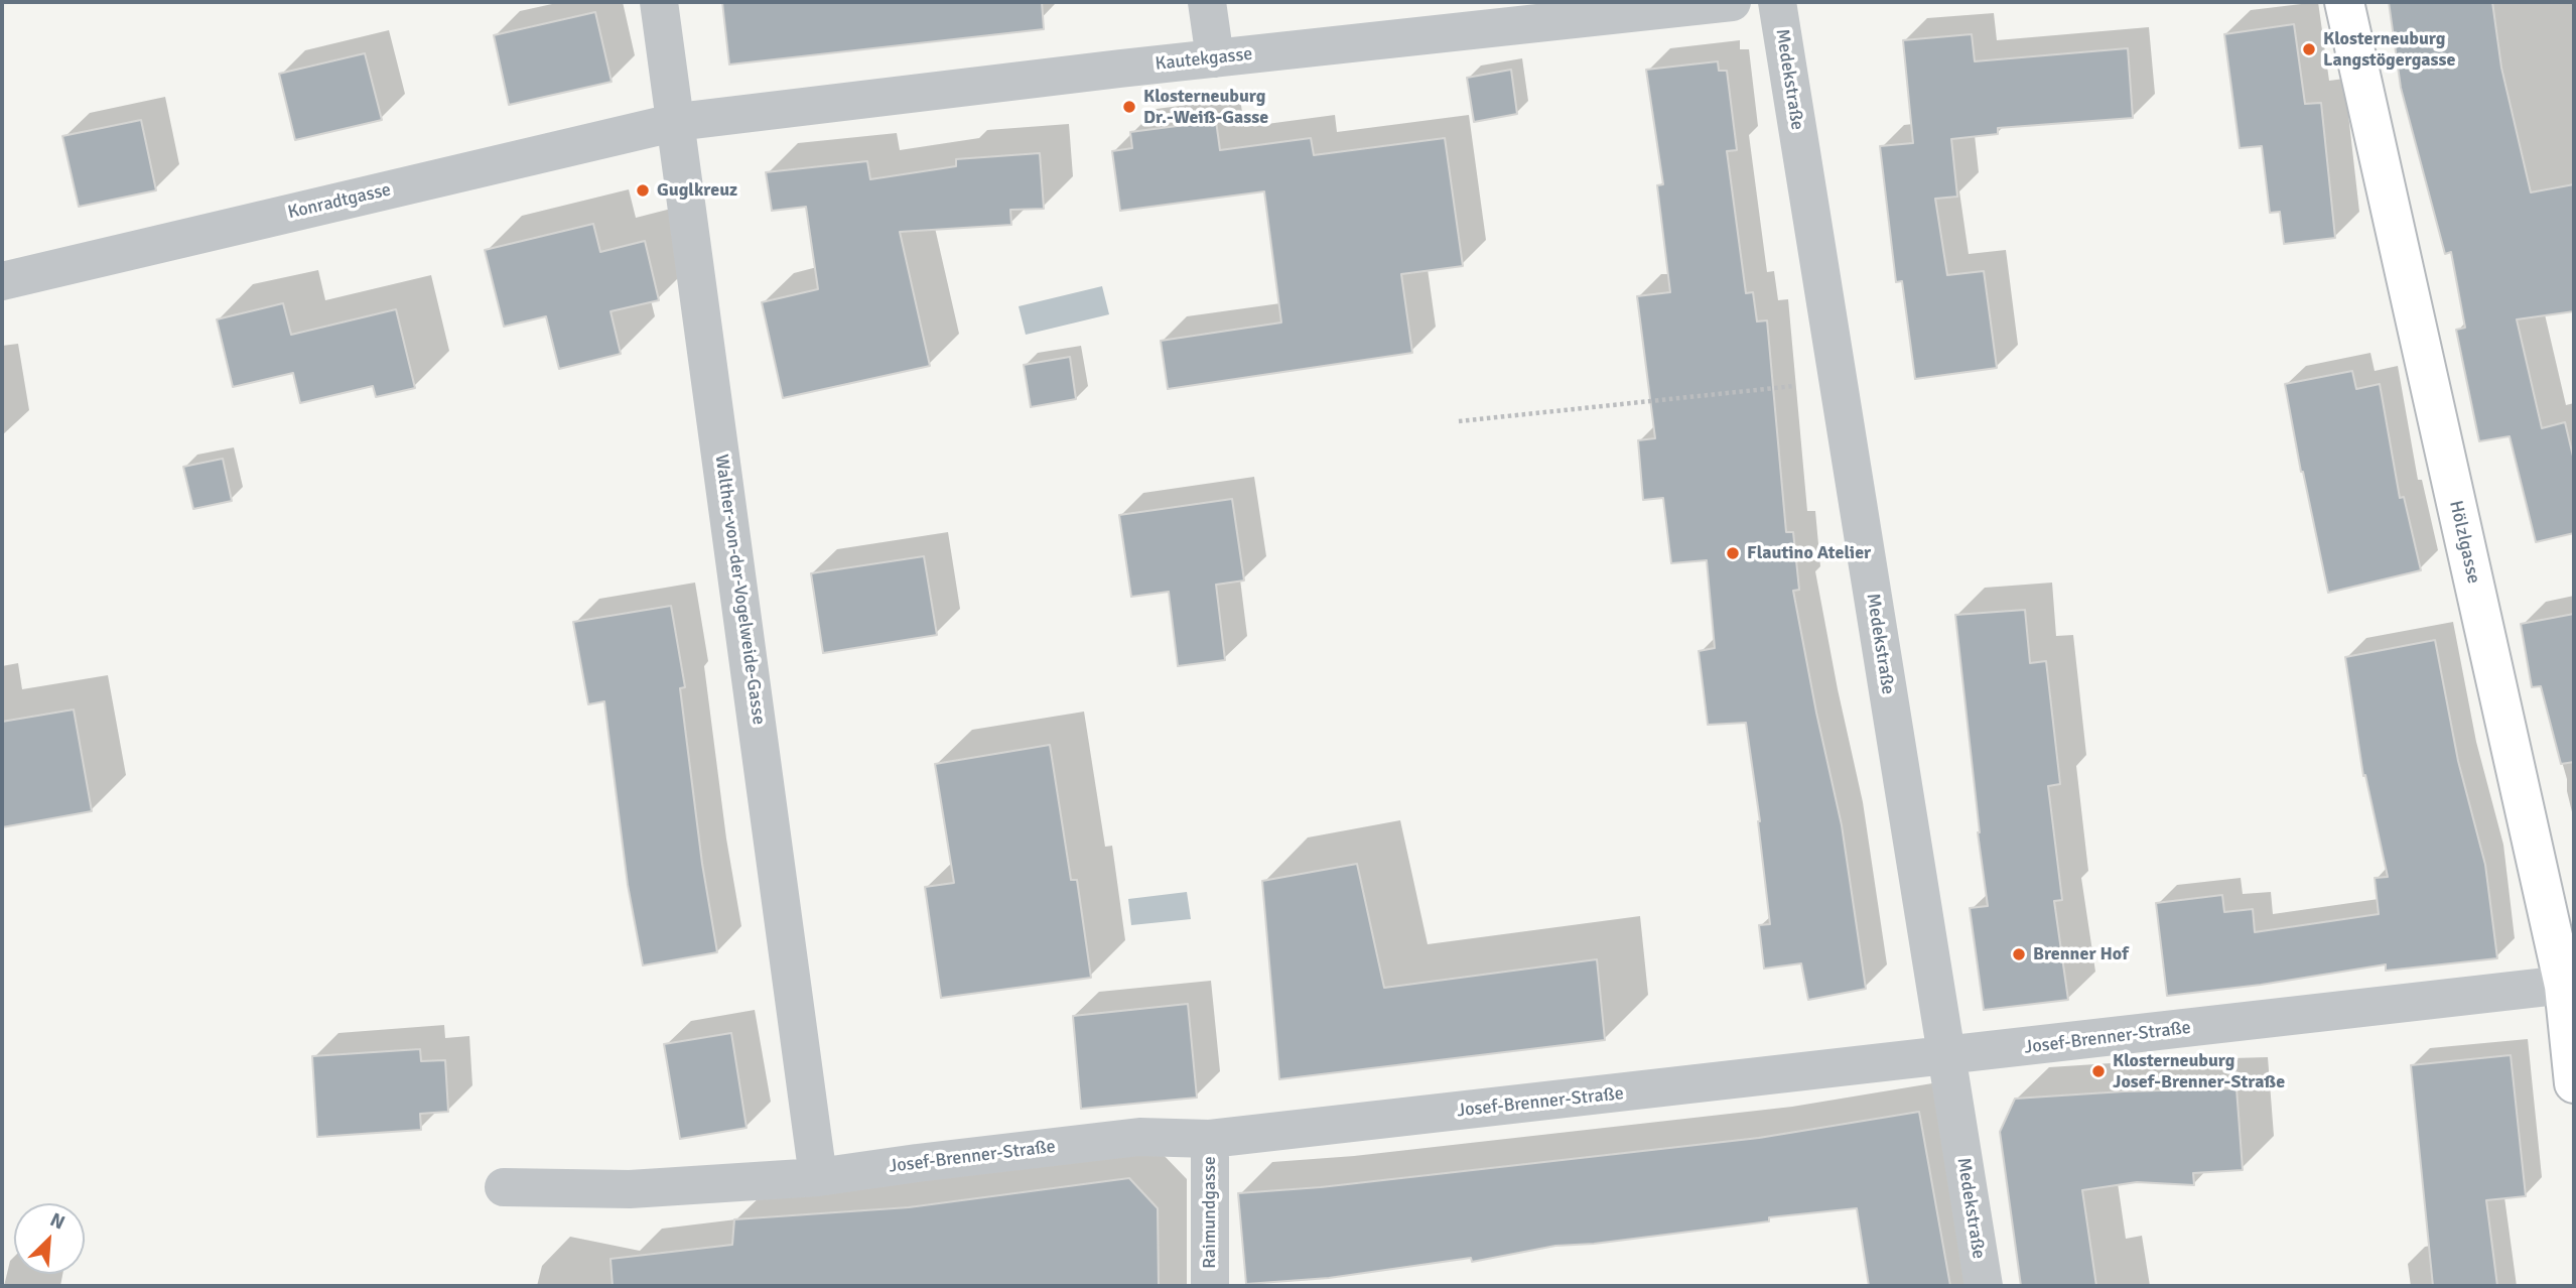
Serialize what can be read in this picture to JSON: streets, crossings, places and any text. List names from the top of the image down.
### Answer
{
  "streets": {
    "main road": ["Hölzlgasse"],
    "street": [
      "Kautekgasse",
      "Medekstraße",
      "Konradtgasse",
      "Walther-von-der-Vogelweide-Gasse",
      "Josef-Brenner-Straße",
      "Raimundgasse"
    ]
  },
  "crossings": [
    ["Kautekgasse", "Konradtgasse"],
    ["Kautekgasse", "Walther-von-der-Vogelweide-Gasse"],
    ["Medekstraße", "Josef-Brenner-Straße"],
    ["Konradtgasse", "Walther-von-der-Vogelweide-Gasse"],
    ["Hölzlgasse", "Josef-Brenner-Straße"],
    ["Walther-von-der-Vogelweide-Gasse", "Josef-Brenner-Straße"],
    ["Josef-Brenner-Straße", "Raimundgasse"]
  ],
  "places": [
    "Klosterneuburg Langstögergasse",
    "Klosterneuburg Dr.-Weiß-Gasse",
    "Guglkreuz",
    "Flautino Atelier",
    "Brenner Hof",
    "Klosterneuburg Josef-Brenner-Straße"
  ],
  "north": "top right"
}
